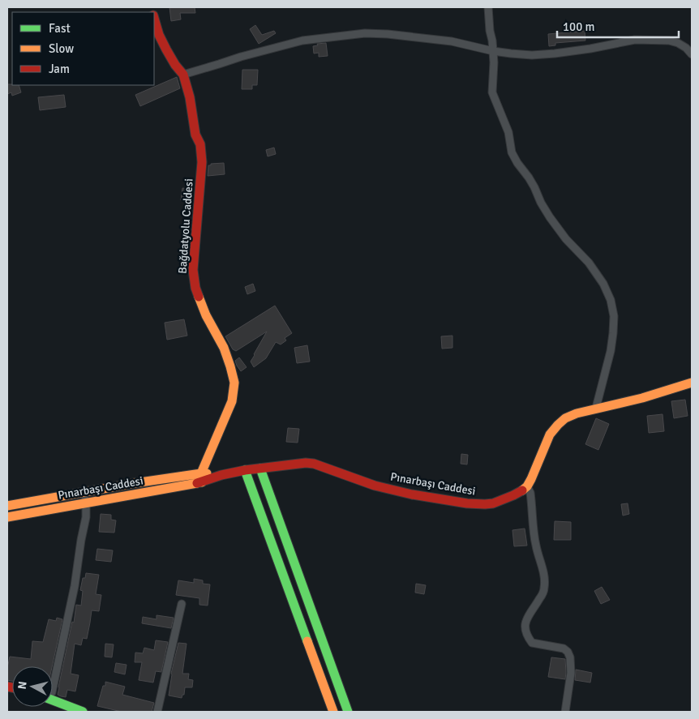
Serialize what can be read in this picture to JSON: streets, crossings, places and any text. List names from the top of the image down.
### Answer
{
  "streets": {
    "street": ["Bağdatyolu Caddesi", "Pınarbaşı Caddesi"]
  },
  "crossings": [
    ["Bağdatyolu Caddesi", "Pınarbaşı Caddesi"]
  ],
  "legend": ["Fast", "Slow", "Jam"],
  "scale_bar": "100 m",
  "north": "left"
}
